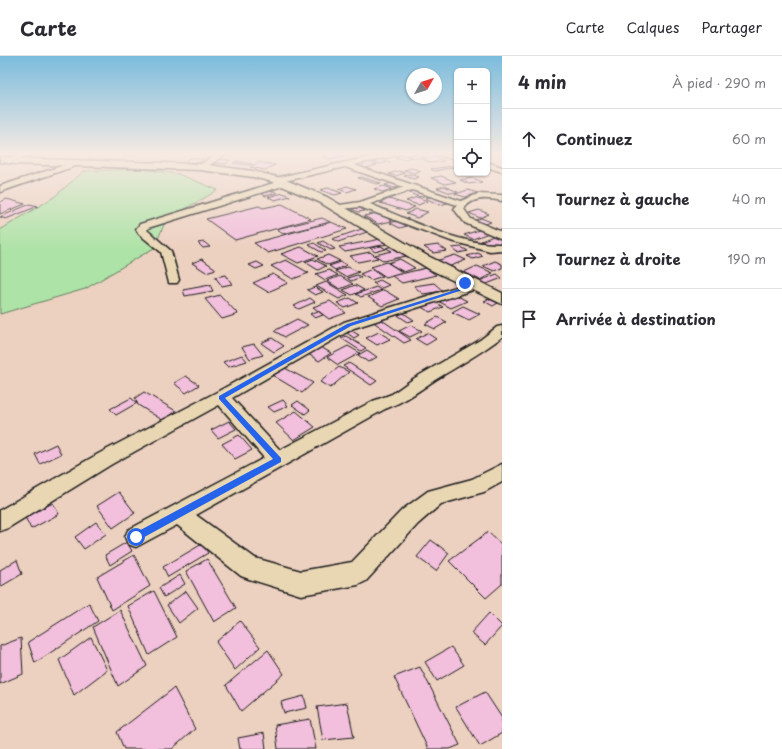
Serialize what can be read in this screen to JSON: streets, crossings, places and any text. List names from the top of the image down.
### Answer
{
  "north": "top right",
  "page": {
    "header": "Carte",
    "nav": ["Carte", "Calques", "Partager"],
    "heading": ["4 min", "À pied · 290 m"],
    "map_buttons": ["+", "−"],
    "list": [
      ["Continuez", "60 m"],
      ["Tournez à gauche", "40 m"],
      ["Tournez à droite", "190 m"],
      "Arrivée à destination"
    ]
  }
}
